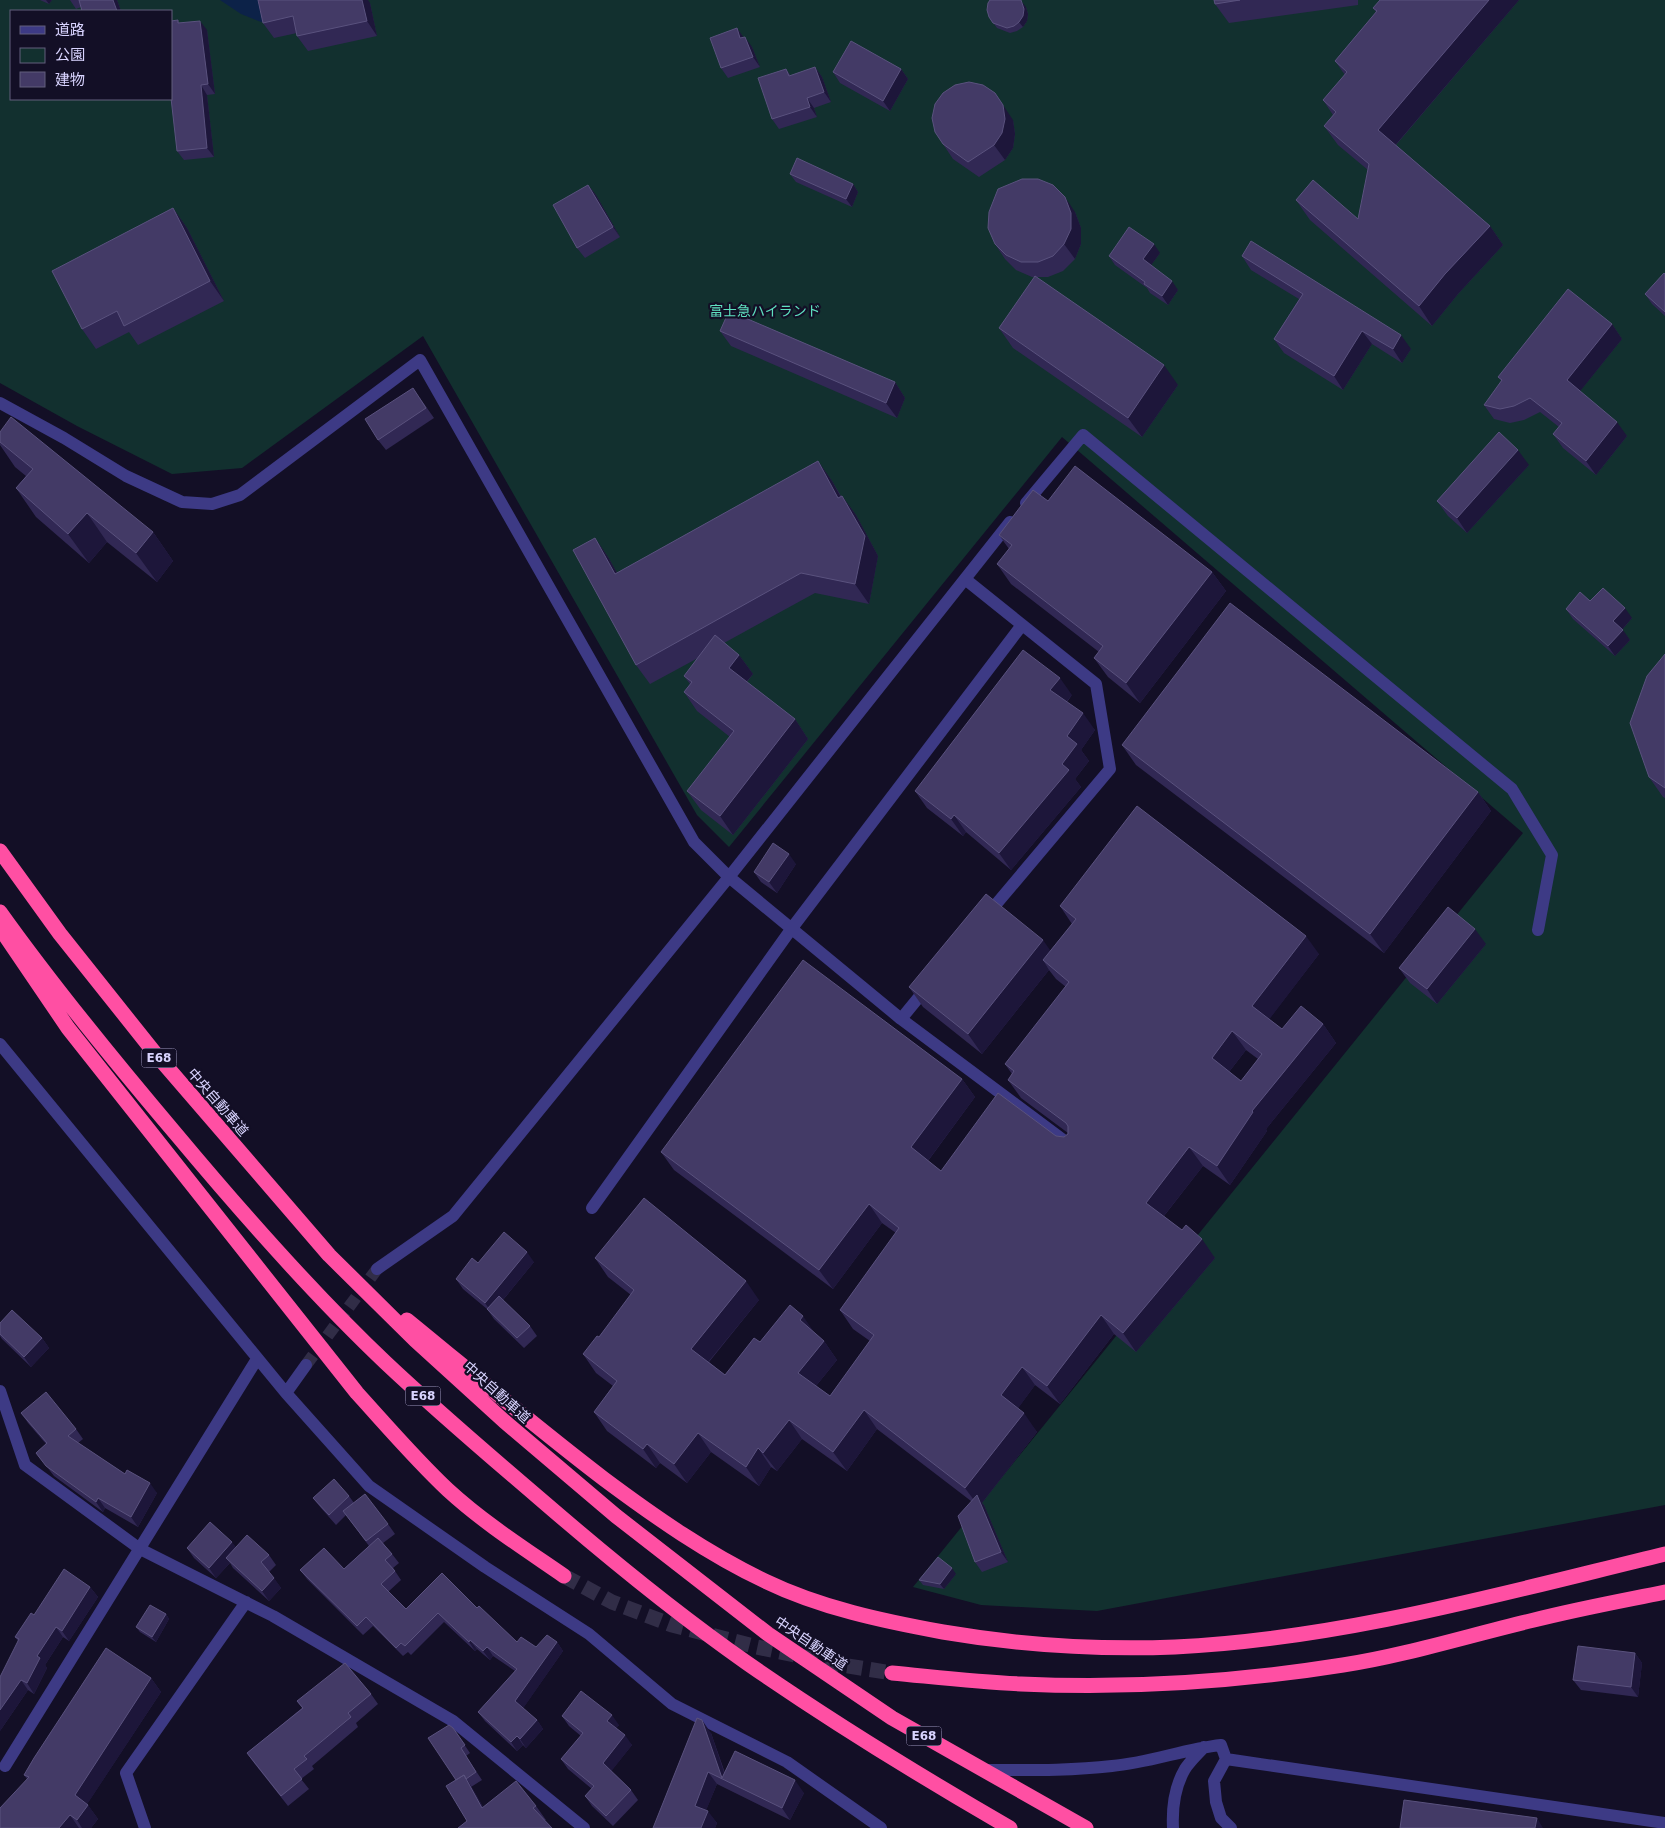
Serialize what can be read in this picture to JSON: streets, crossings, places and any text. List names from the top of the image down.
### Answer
{
  "streets": {
    "highway": ["E68", "中央自動車道"]
  },
  "parks": ["富士急ハイランド"],
  "legend": ["道路", "公園", "建物"]
}
